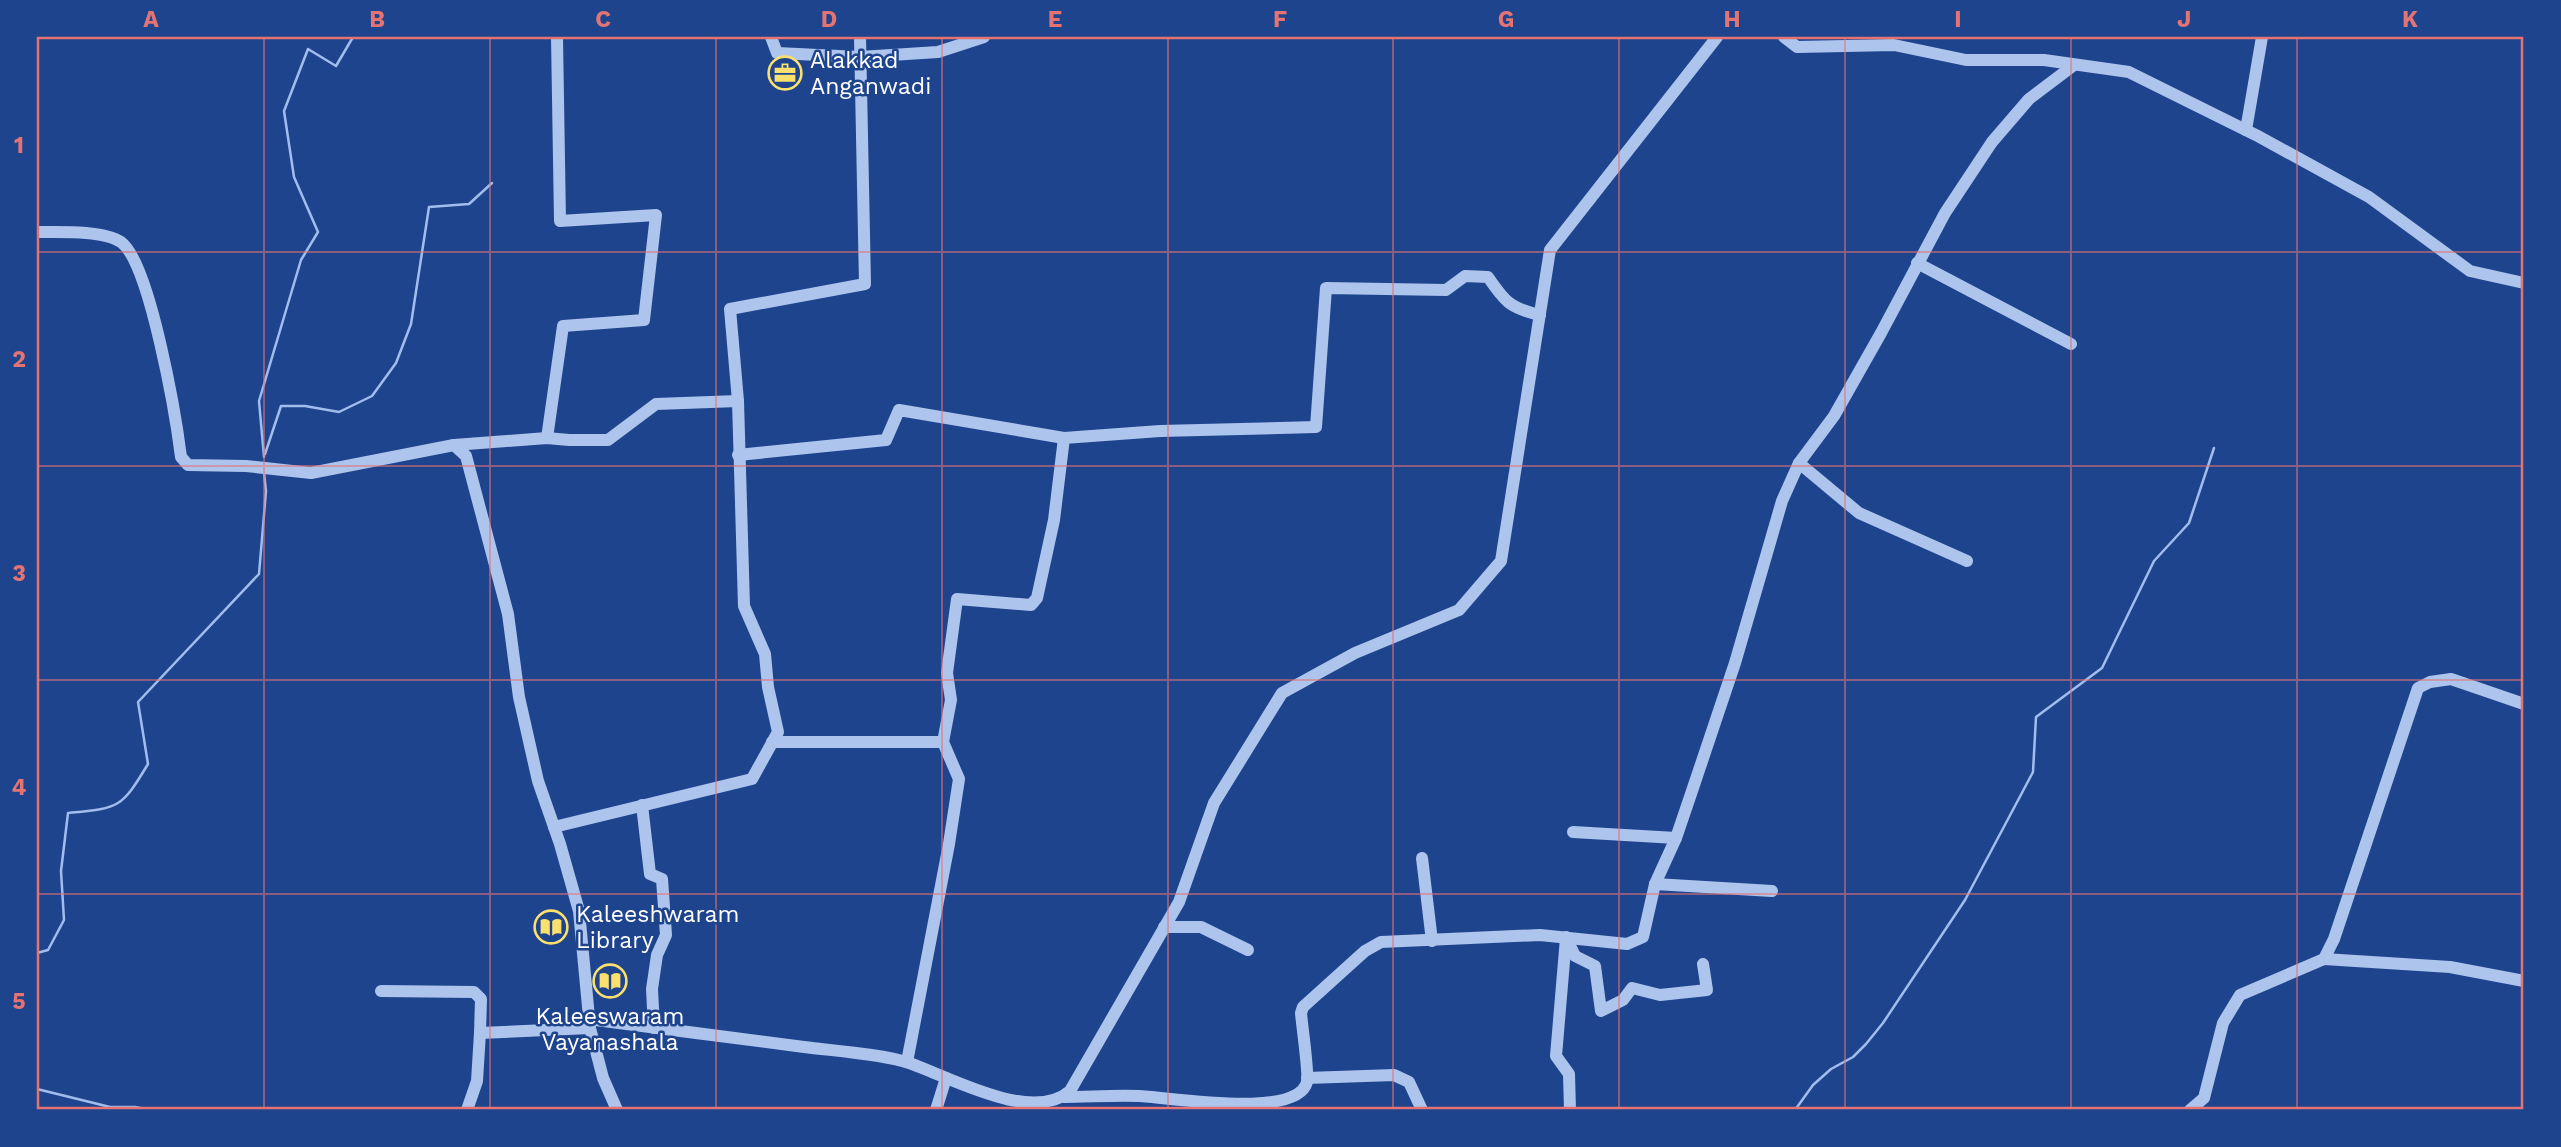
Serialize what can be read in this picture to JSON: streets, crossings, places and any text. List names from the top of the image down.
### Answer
{
  "places": {
    "office": ["Alakkad Anganwadi"],
    "library": ["Kaleeshwaram Library", "Kaleeswaram Vayanashala"]
  },
  "grid": {
    "columns": [
      "A",
      "B",
      "C",
      "D",
      "E",
      "F",
      "G",
      "H",
      "I",
      "J",
      "K"
    ],
    "rows": [
      "1",
      "2",
      "3",
      "4",
      "5"
    ]
  }
}
